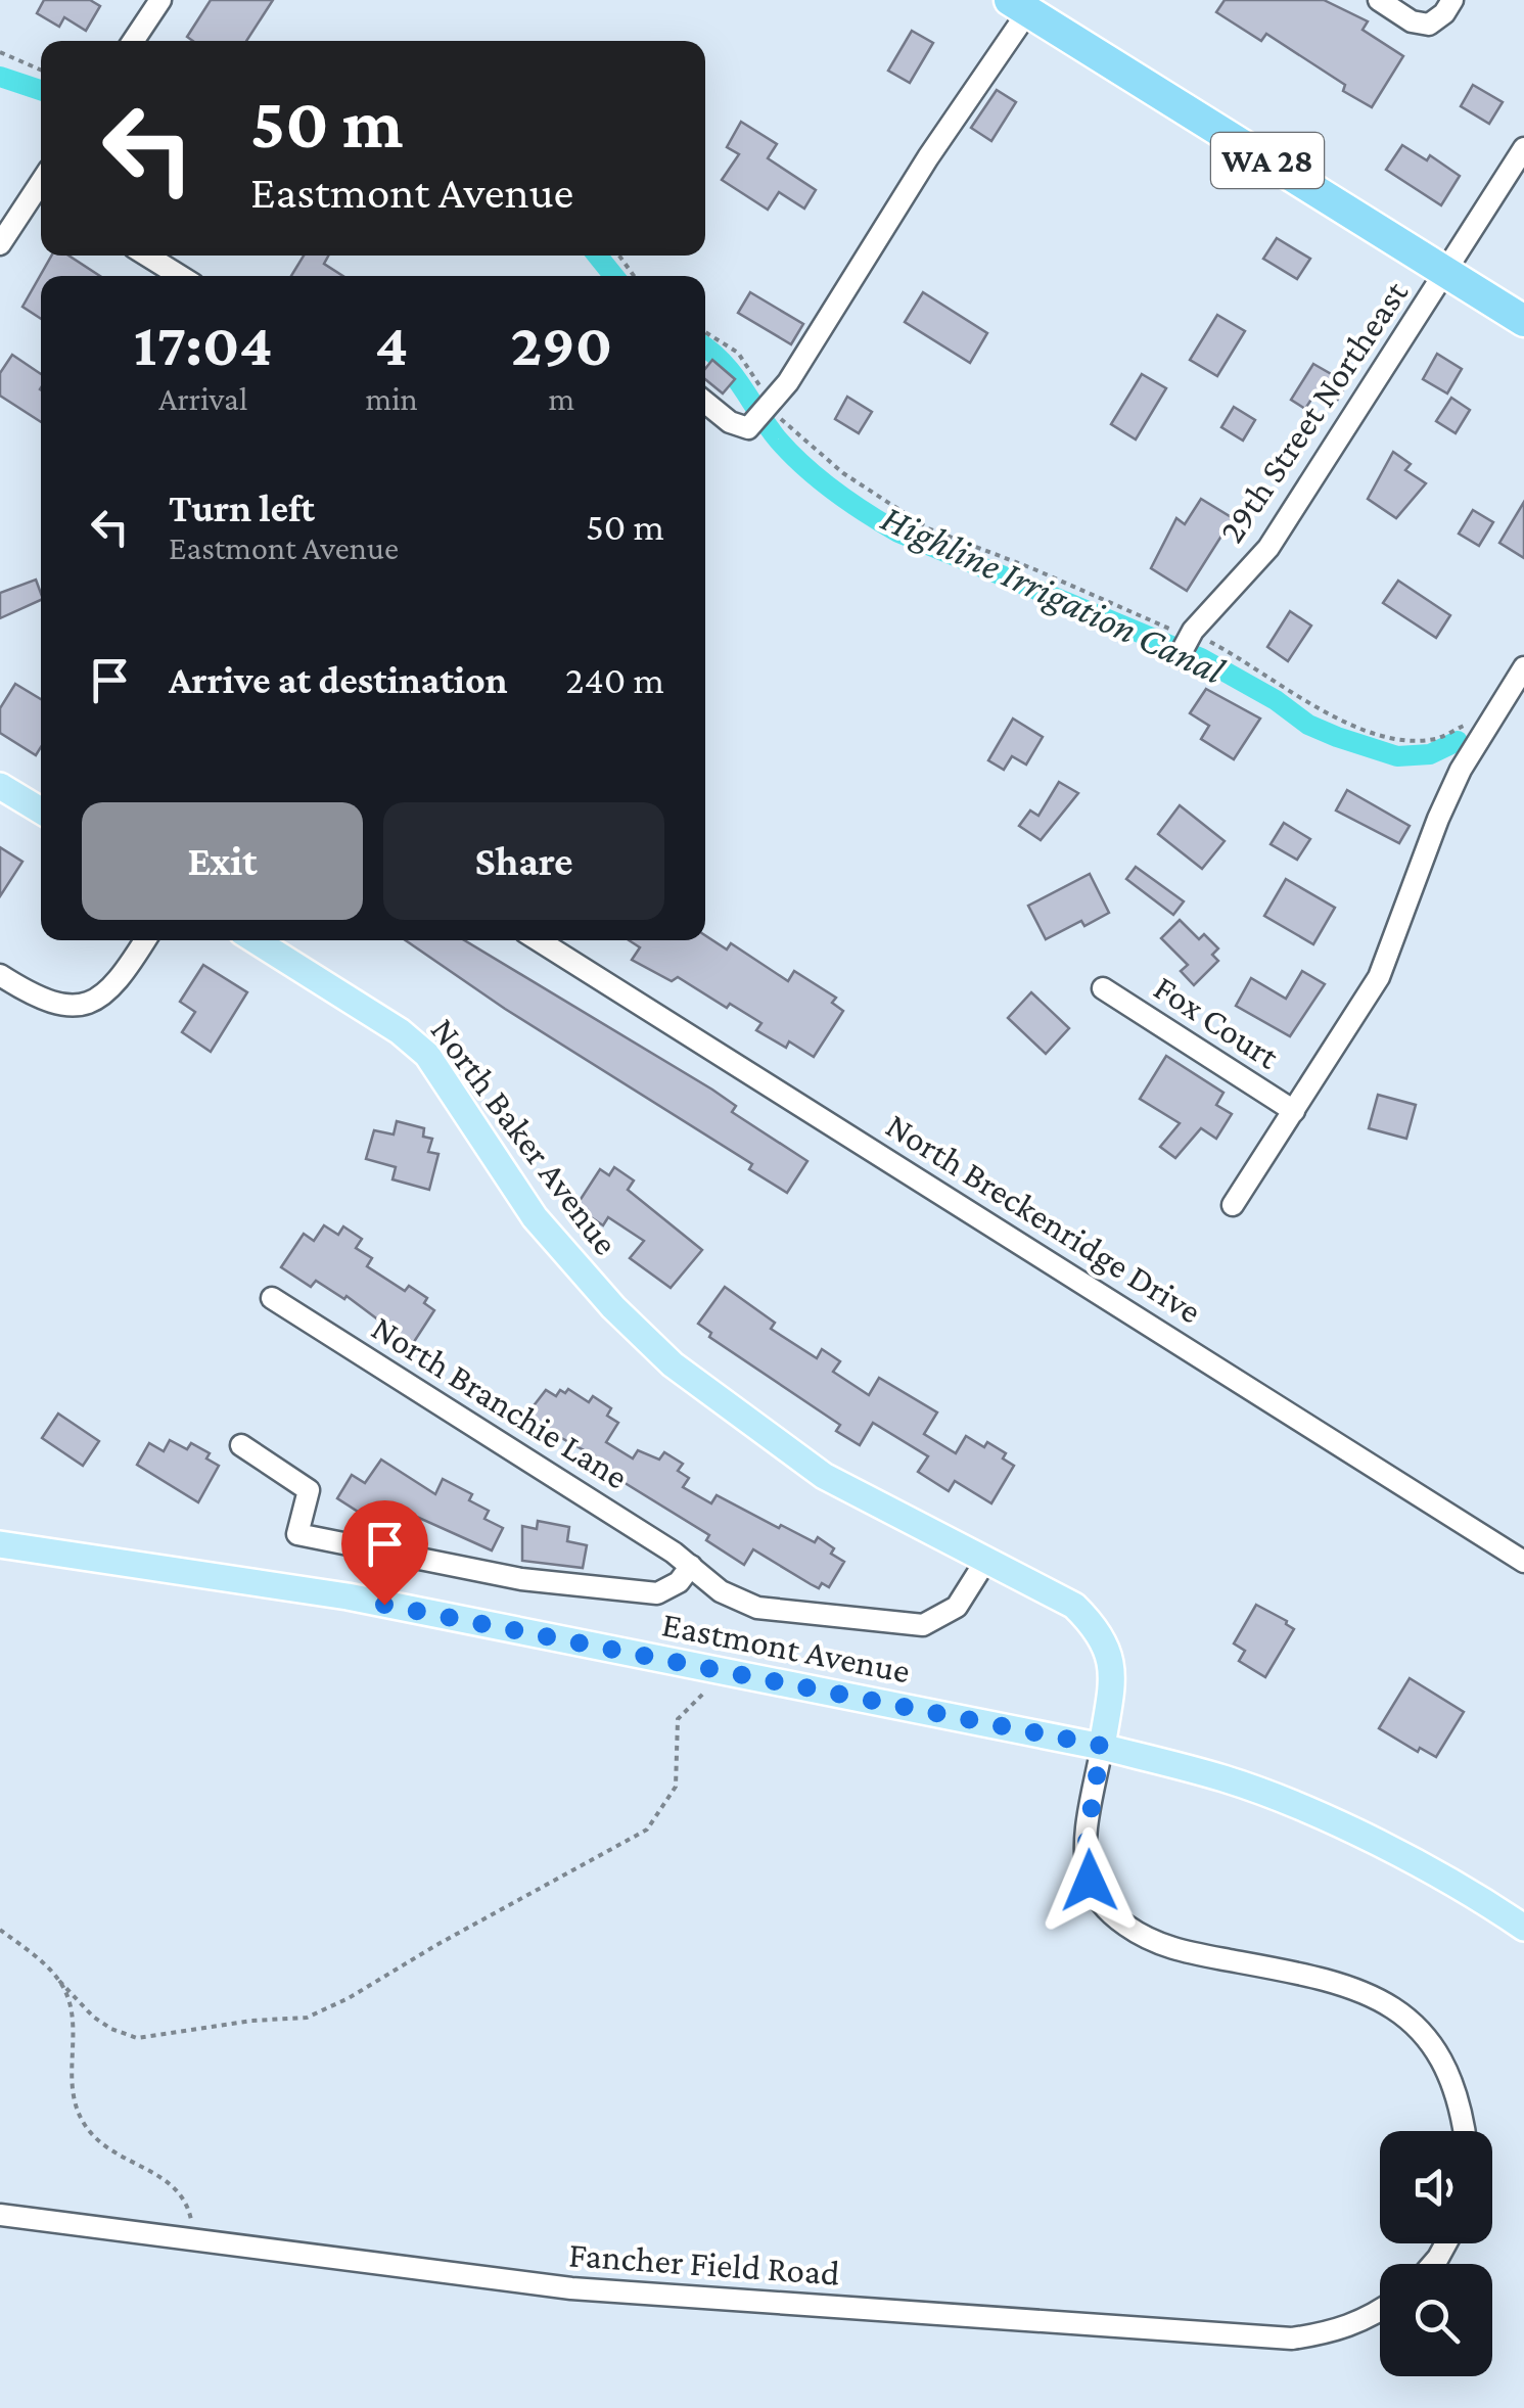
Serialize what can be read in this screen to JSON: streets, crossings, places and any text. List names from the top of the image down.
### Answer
{
  "streets": {
    "highway": ["WA 28"],
    "main road": ["North Baker Avenue", "Eastmont Avenue"],
    "street": [
      "29th Street Northeast",
      "Fox Court",
      "North Breckenridge Drive",
      "North Branchie Lane",
      "Fancher Field Road"
    ]
  },
  "crossings": [
    ["WA 28", "29th Street Northeast"],
    ["North Baker Avenue", "North Branchie Lane"],
    ["North Baker Avenue", "Eastmont Avenue"]
  ],
  "water": ["Highline Irrigation Canal"],
  "page": {
    "turn": ["50 m", "Eastmont Avenue"],
    "eta": [
      "17:04",
      "Arrival",
      "4",
      "min",
      "290",
      "m"
    ],
    "list": [
      {
        "name": "Turn left",
        "note": "Eastmont Avenue",
        "value": "50 m"
      },
      {
        "name": "Arrive at destination",
        "value": "240 m"
      }
    ],
    "buttons": ["Exit", "Share"]
  }
}
